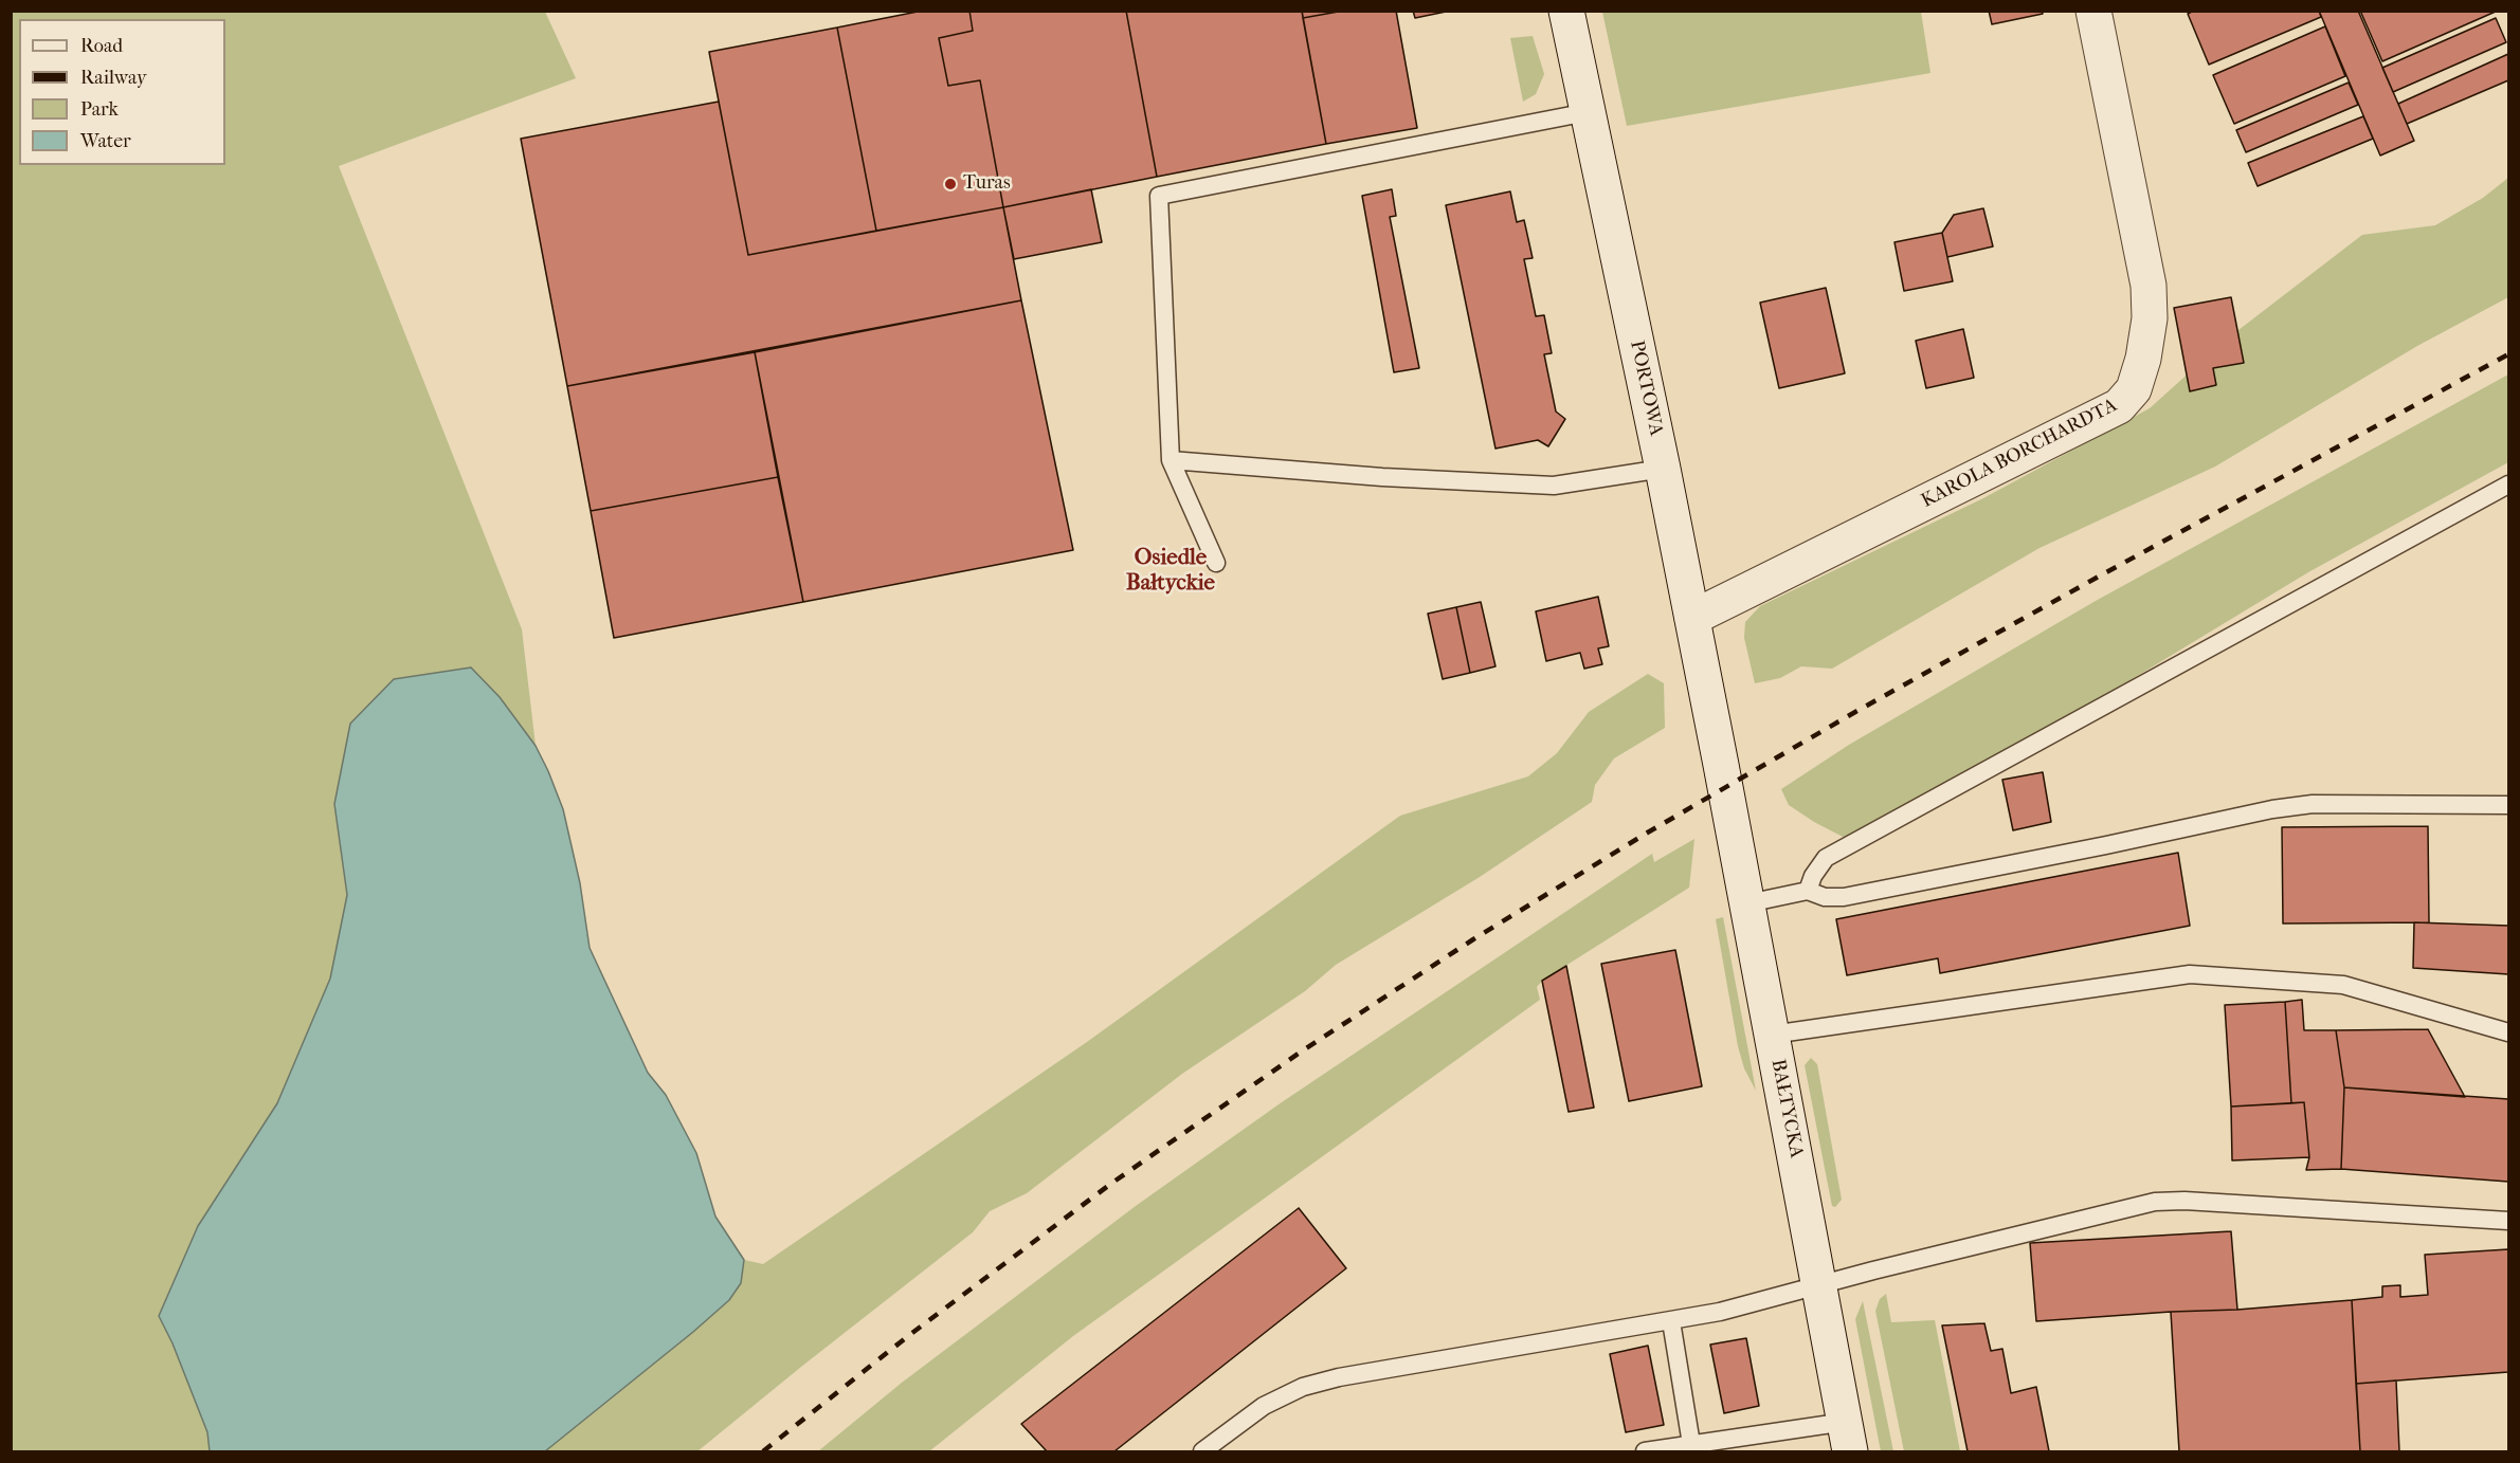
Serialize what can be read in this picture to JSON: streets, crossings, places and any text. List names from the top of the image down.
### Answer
{
  "streets": {
    "main road": ["PORTOWA", "KAROLA BORCHARDTA", "BAŁTYCKA"]
  },
  "crossings": [
    ["PORTOWA", "KAROLA BORCHARDTA"],
    ["PORTOWA", "BAŁTYCKA"]
  ],
  "districts": ["Osiedle Bałtyckie"],
  "places": ["Turas"],
  "legend": [
    "Road",
    "Railway",
    "Park",
    "Water"
  ]
}
